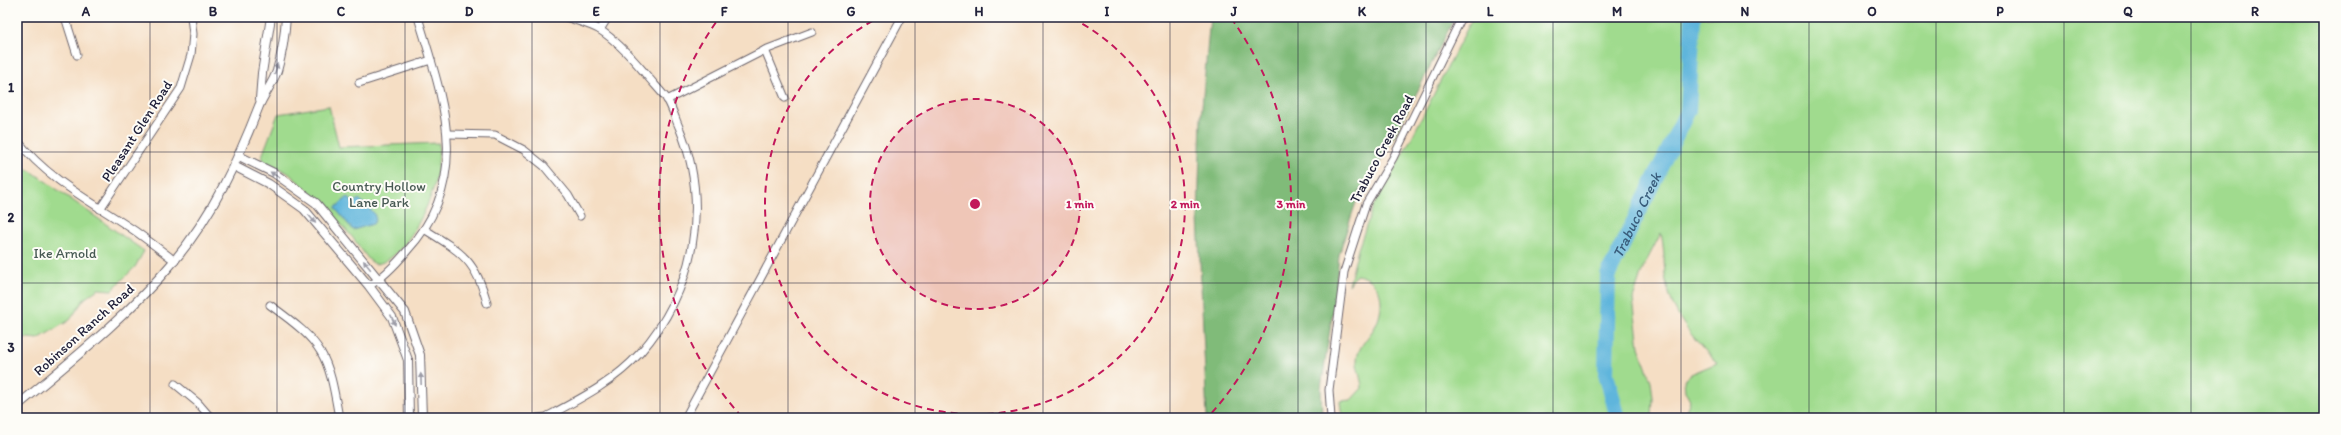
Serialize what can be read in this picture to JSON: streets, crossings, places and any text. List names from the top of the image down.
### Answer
{
  "streets": {
    "street": ["Pleasant Glen Road", "Trabuco Creek Road", "Robinson Ranch Road"]
  },
  "water": ["Trabuco Creek"],
  "parks": ["Country Hollow Lane Park", "Ike Arnold"],
  "grid": {
    "columns": [
      "A",
      "B",
      "C",
      "D",
      "E",
      "F",
      "G",
      "H",
      "I",
      "J",
      "K",
      "L",
      "M",
      "N",
      "O",
      "P",
      "Q",
      "R"
    ],
    "rows": ["1", "2", "3"]
  },
  "rings": ["1 min", "2 min", "3 min"]
}
